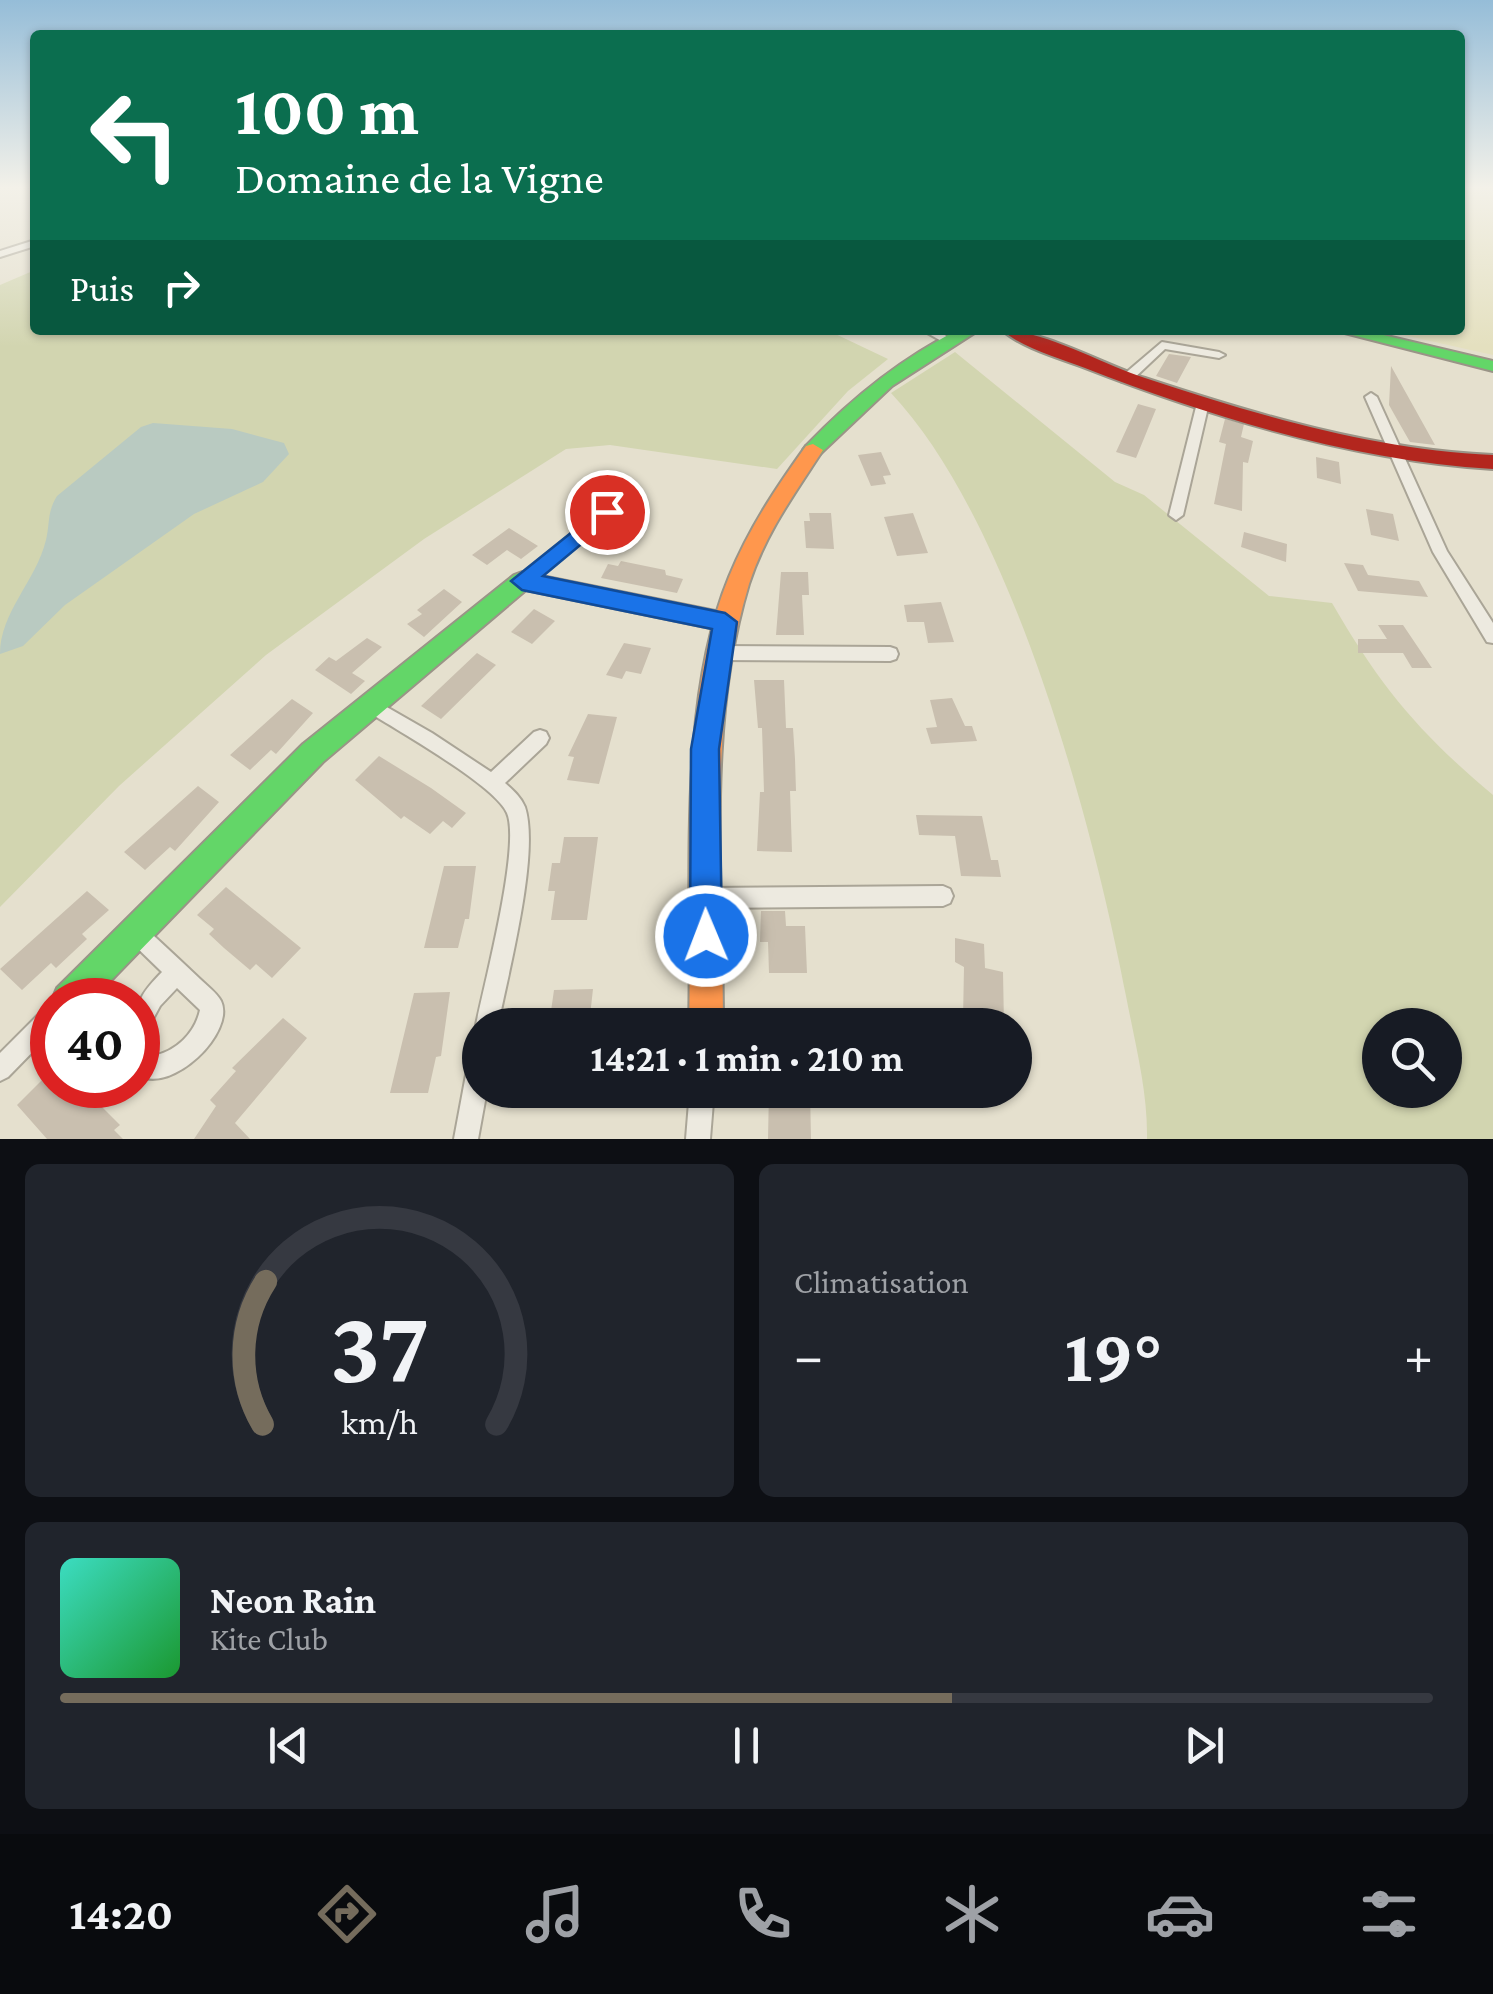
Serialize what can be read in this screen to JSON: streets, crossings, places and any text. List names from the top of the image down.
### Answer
{
  "page": {
    "turn": ["100 m", "Domaine de la Vigne"],
    "then": "Puis",
    "limit": "40",
    "trip": "14:21 · 1 min · 210 m",
    "tile": "Climatisation",
    "heat": ["−", "19°", "+"],
    "song": ["Neon Rain", "Kite Club"],
    "tabs": "14:20",
    "gauge": ["37", "km/h"]
  }
}
